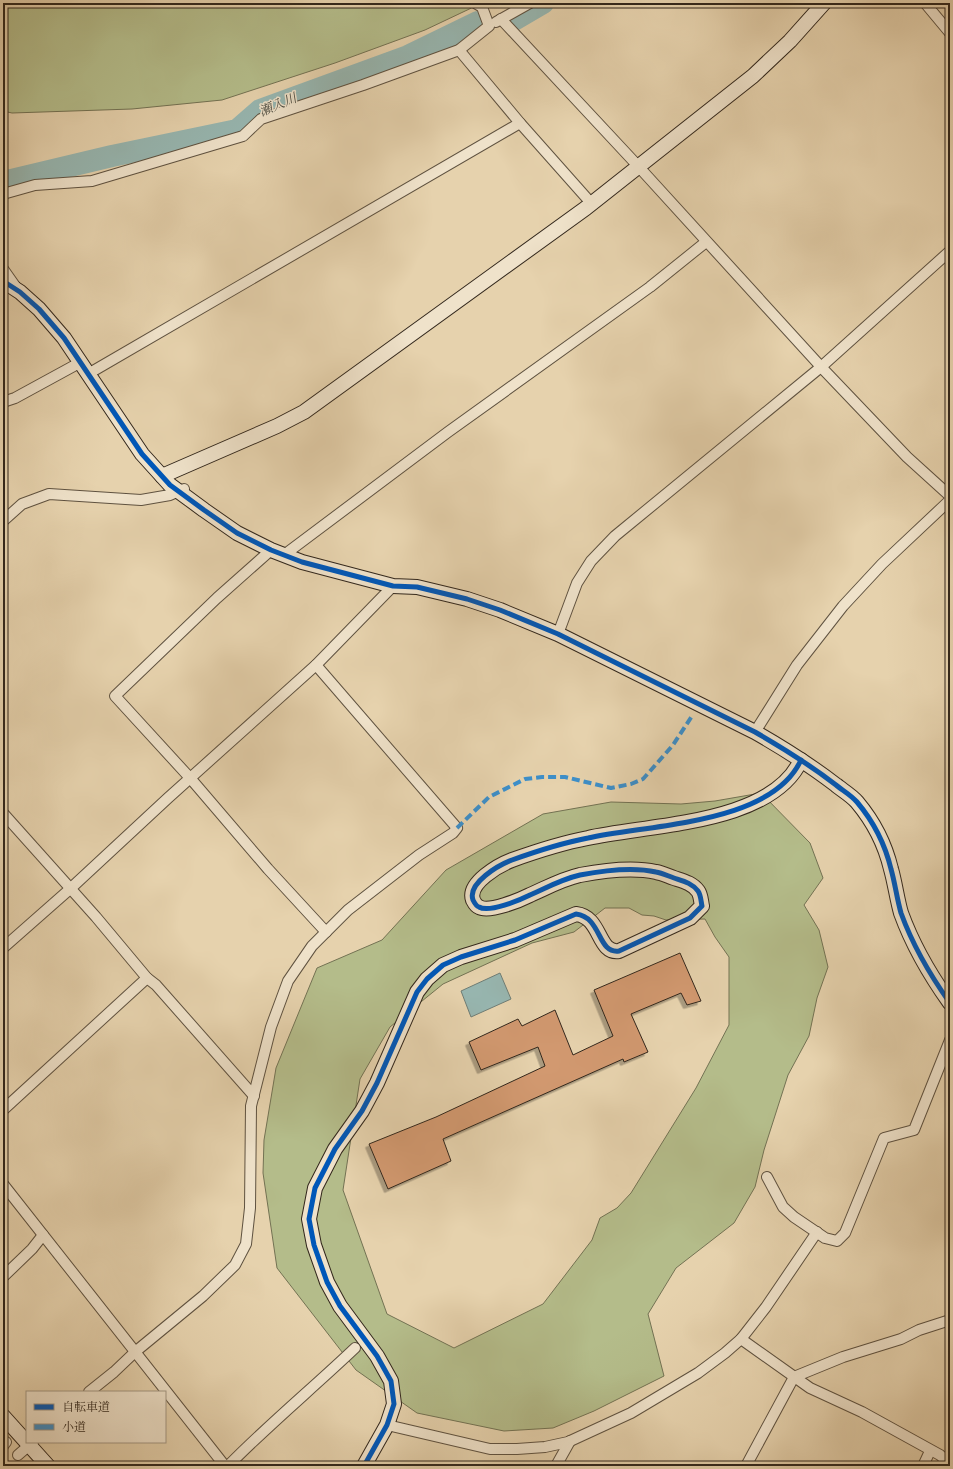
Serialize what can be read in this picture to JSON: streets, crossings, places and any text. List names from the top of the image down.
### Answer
{
  "water": ["瀬入川"],
  "legend": ["自転車道", "小道"]
}
